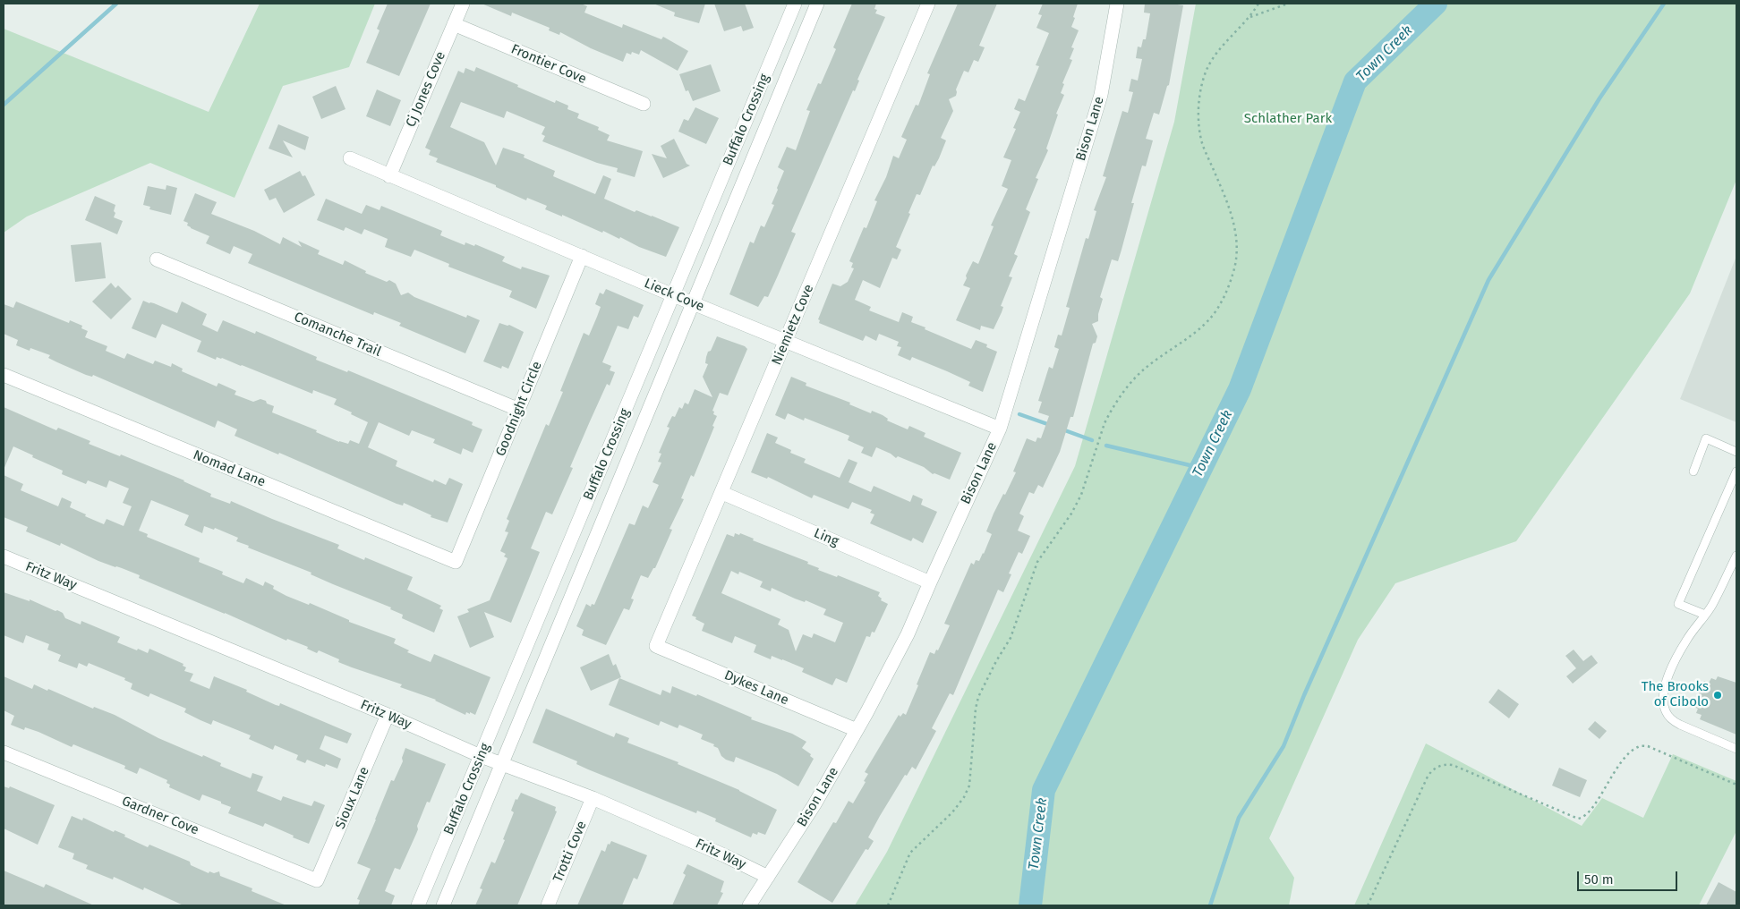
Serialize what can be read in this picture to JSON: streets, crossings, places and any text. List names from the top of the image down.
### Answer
{
  "streets": {
    "street": [
      "Frontier Cove",
      "Cj Jones Cove",
      "Buffalo Crossing",
      "Bison Lane",
      "Lieck Cove",
      "Niemietz Cove",
      "Comanche Trail",
      "Goodnight Circle",
      "Nomad Lane",
      "Ling",
      "Fritz Way",
      "Dykes Lane",
      "Sioux Lane",
      "Gardner Cove",
      "Trotti Cove"
    ]
  },
  "crossings": [
    ["Frontier Cove", "Cj Jones Cove"],
    ["Cj Jones Cove", "Lieck Cove"],
    ["Buffalo Crossing", "Lieck Cove"],
    ["Buffalo Crossing", "Fritz Way"],
    ["Bison Lane", "Lieck Cove"],
    ["Bison Lane", "Ling"],
    ["Bison Lane", "Fritz Way"],
    ["Bison Lane", "Dykes Lane"],
    ["Lieck Cove", "Niemietz Cove"],
    ["Lieck Cove", "Goodnight Circle"],
    ["Niemietz Cove", "Ling"],
    ["Niemietz Cove", "Dykes Lane"],
    ["Comanche Trail", "Goodnight Circle"],
    ["Goodnight Circle", "Nomad Lane"],
    ["Fritz Way", "Sioux Lane"],
    ["Fritz Way", "Trotti Cove"],
    ["Sioux Lane", "Gardner Cove"]
  ],
  "water": ["Town Creek"],
  "parks": ["Schlather Park"],
  "places": ["The Brooks of Cibolo"],
  "scale_bar": "50 m"
}
